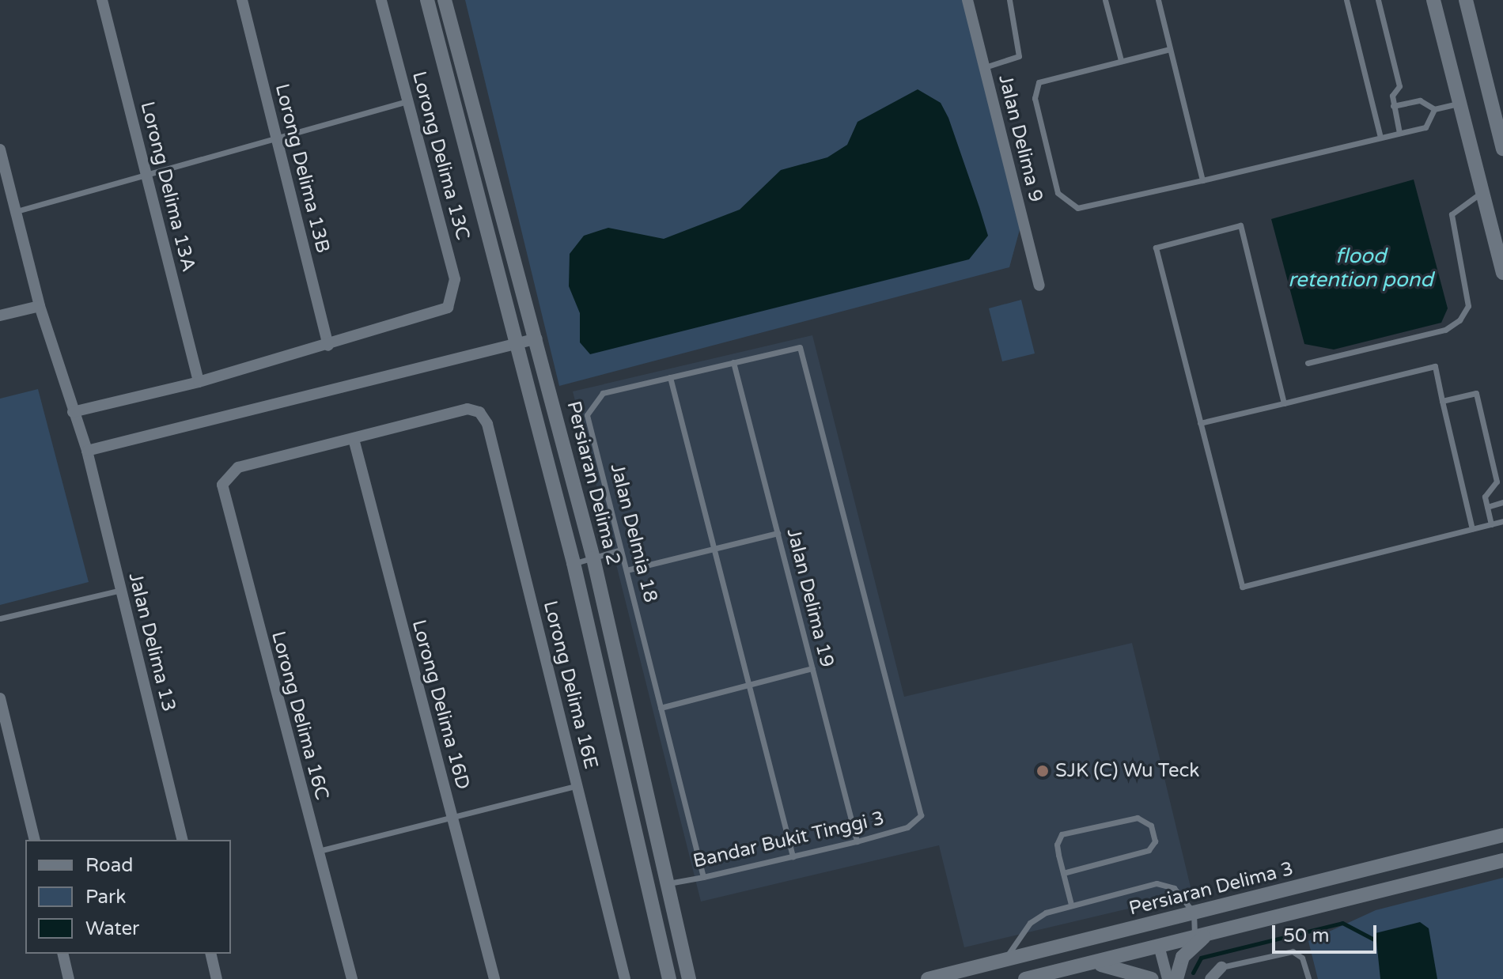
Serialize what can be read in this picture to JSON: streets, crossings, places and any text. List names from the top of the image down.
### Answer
{
  "streets": {
    "street": [
      "Jalan Delima 9",
      "Lorong Delima 13C",
      "Lorong Delima 13B",
      "Lorong Delima 13A",
      "Persiaran Delima 2",
      "Jalan Delima 13",
      "Lorong Delima 16E",
      "Lorong Delima 16D",
      "Lorong Delima 16C",
      "Persiaran Delima 3"
    ],
    "lane": ["Jalan Delmia 18", "Jalan Delima 19", "Bandar Bukit Tinggi 3"]
  },
  "crossings": [
    ["Lorong Delima 13C", "Lorong Delima 13B"],
    ["Persiaran Delima 2", "Bandar Bukit Tinggi 3"],
    ["Jalan Delmia 18", "Jalan Delima 19"],
    ["Jalan Delmia 18", "Bandar Bukit Tinggi 3"],
    ["Jalan Delima 19", "Bandar Bukit Tinggi 3"],
    ["Lorong Delima 16E", "Lorong Delima 16D"],
    ["Lorong Delima 16E", "Lorong Delima 16C"],
    ["Lorong Delima 16D", "Lorong Delima 16C"]
  ],
  "water": ["flood retention pond"],
  "places": ["SJK (C) Wu Teck"],
  "legend": ["Road", "Park", "Water"],
  "scale_bar": "50 m"
}
